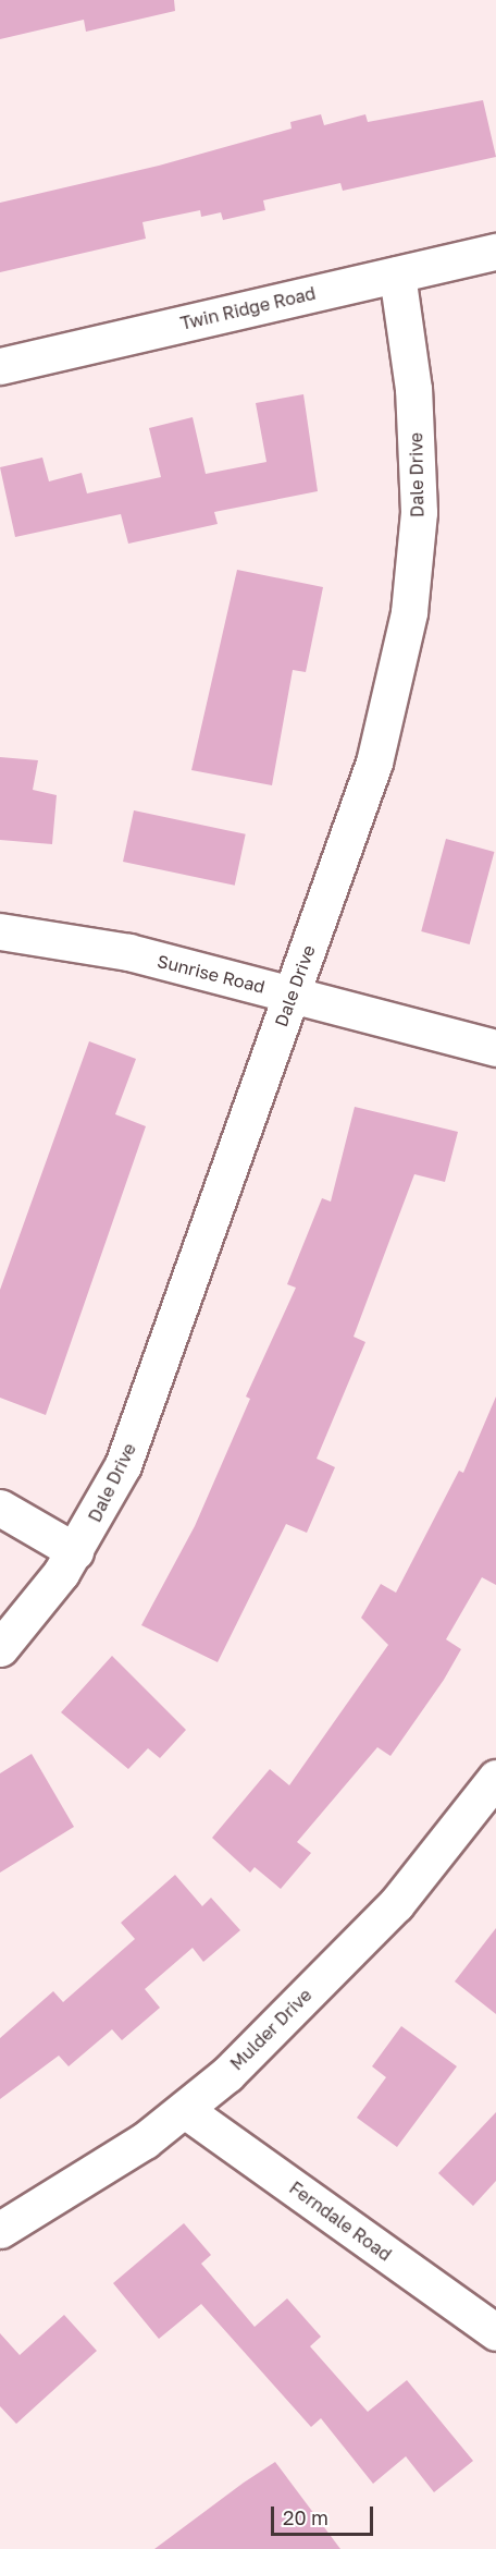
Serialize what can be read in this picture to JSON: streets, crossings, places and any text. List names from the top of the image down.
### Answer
{
  "streets": {
    "street": [
      "Twin Ridge Road",
      "Dale Drive",
      "Sunrise Road",
      "Mulder Drive",
      "Ferndale Road"
    ]
  },
  "crossings": [
    ["Twin Ridge Road", "Dale Drive"],
    ["Dale Drive", "Sunrise Road"],
    ["Mulder Drive", "Ferndale Road"]
  ],
  "scale_bar": "20 m"
}
